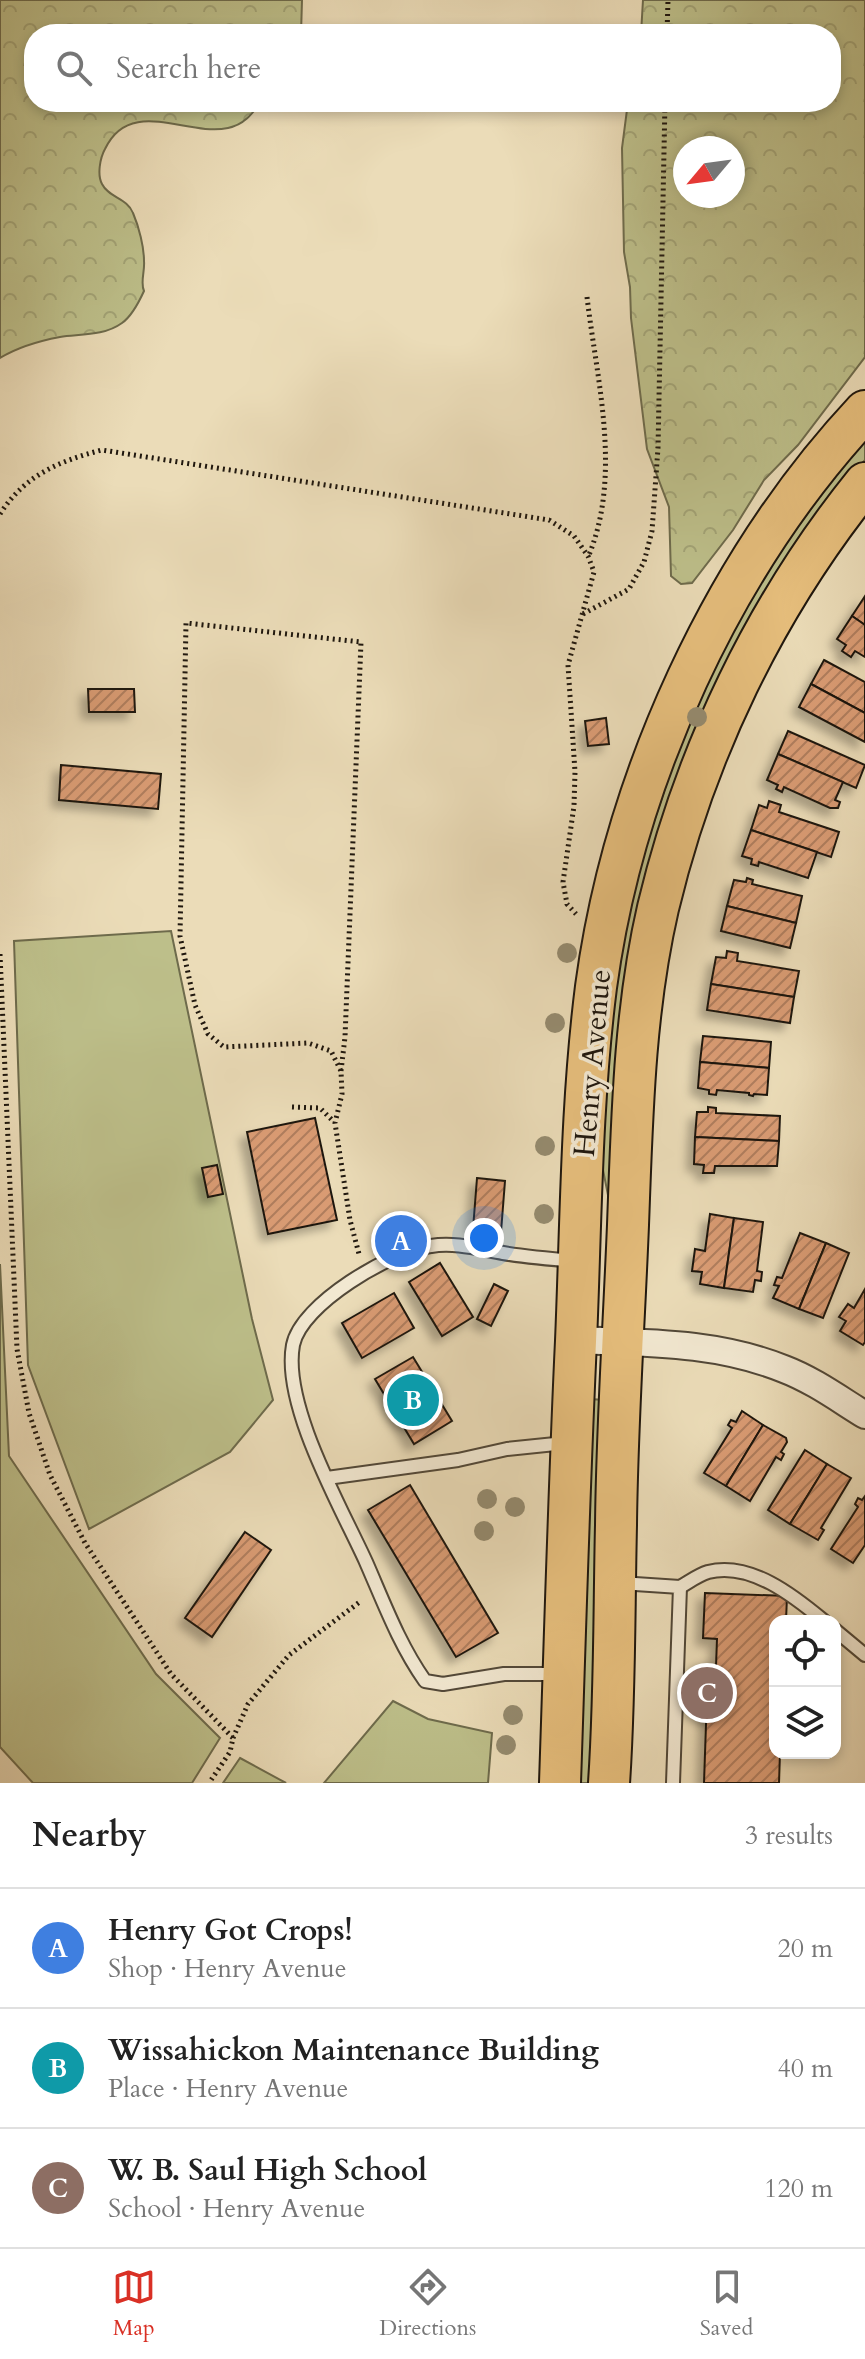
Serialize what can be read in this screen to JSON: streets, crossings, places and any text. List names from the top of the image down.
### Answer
{
  "streets": {
    "main road": ["Henry Avenue"]
  },
  "north": "bottom left",
  "page": {
    "search": "Search here",
    "pins": ["A", "B", "C"],
    "heading": ["Nearby", "3 results"],
    "list": [
      {
        "mark": "A",
        "name": "Henry Got Crops!",
        "note": "Shop · Henry Avenue",
        "value": "20 m"
      },
      {
        "mark": "B",
        "name": "Wissahickon Maintenance Building",
        "note": "Place · Henry Avenue",
        "value": "40 m"
      },
      {
        "mark": "C",
        "name": "W. B. Saul High School",
        "note": "School · Henry Avenue",
        "value": "120 m"
      }
    ],
    "nav": ["Map", "Directions", "Saved"]
  }
}
